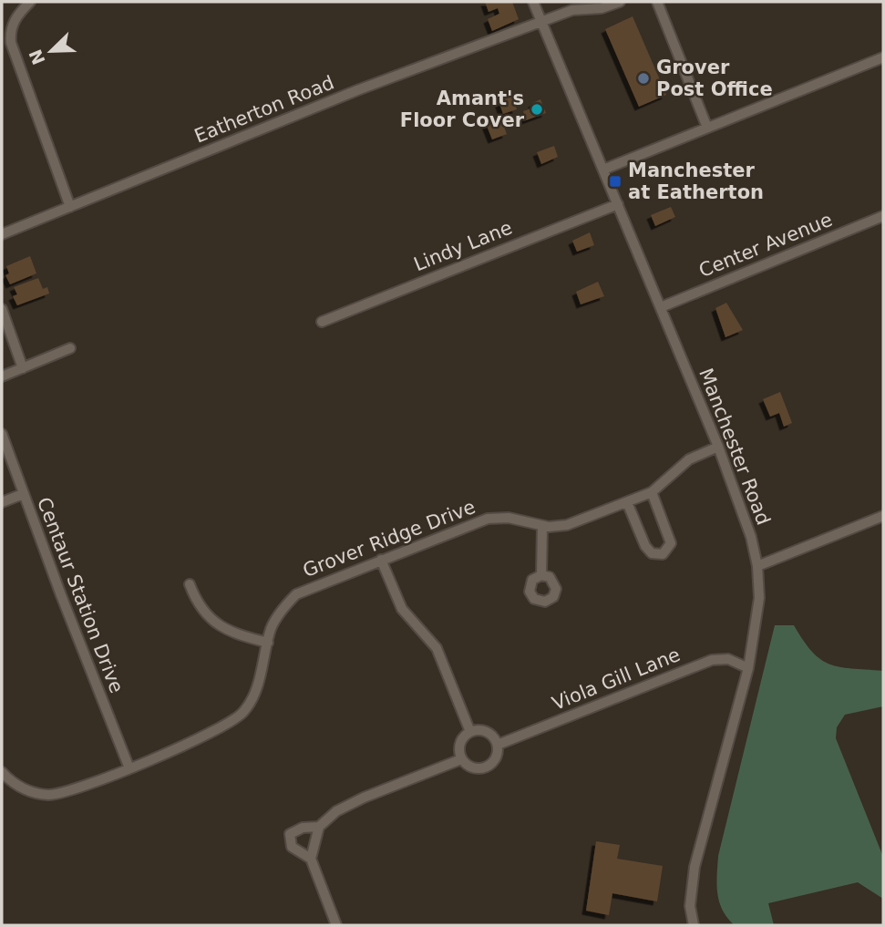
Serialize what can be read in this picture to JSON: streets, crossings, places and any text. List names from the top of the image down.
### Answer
{
  "streets": {
    "street": [
      "Eatherton Road",
      "Center Avenue",
      "Lindy Lane",
      "Manchester Road",
      "Grover Ridge Drive",
      "Centaur Station Drive",
      "Viola Gill Lane"
    ]
  },
  "crossings": [
    ["Eatherton Road", "Manchester Road"],
    ["Center Avenue", "Manchester Road"],
    ["Lindy Lane", "Manchester Road"],
    ["Manchester Road", "Grover Ridge Drive"],
    ["Manchester Road", "Viola Gill Lane"],
    ["Grover Ridge Drive", "Centaur Station Drive"]
  ],
  "places": {
    "other": ["Grover Post Office", "Amant's Floor Cover"],
    "transit": ["Manchester at Eatherton"]
  },
  "north": "bottom left"
}
